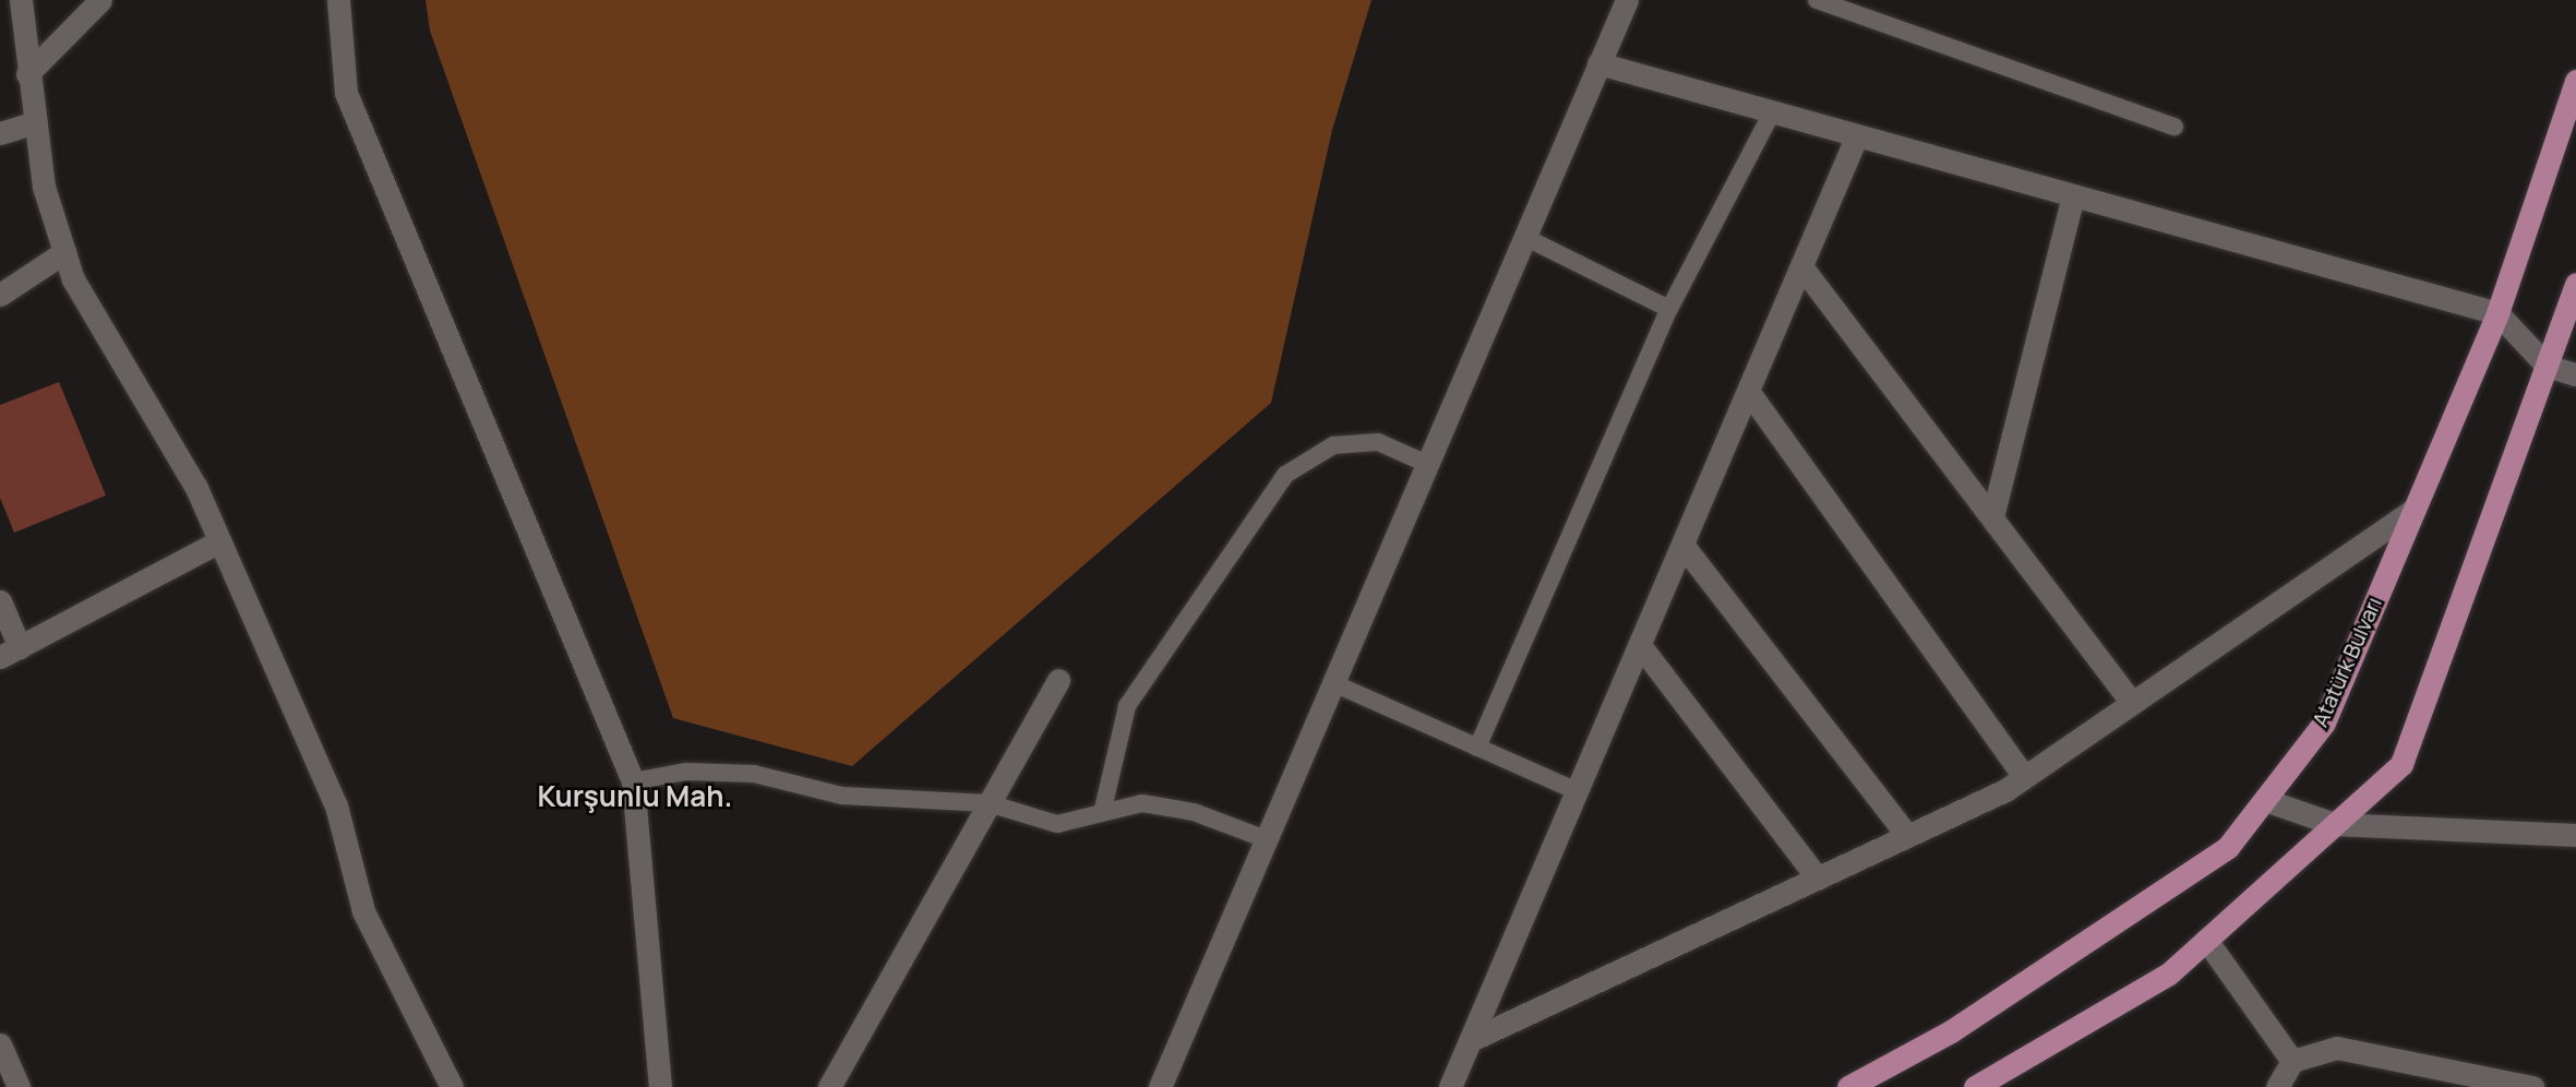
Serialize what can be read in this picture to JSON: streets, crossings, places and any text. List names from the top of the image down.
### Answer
{
  "streets": {
    "main road": ["Atatürk Bulvarı"]
  },
  "districts": ["Kurşunlu Mah."]
}
